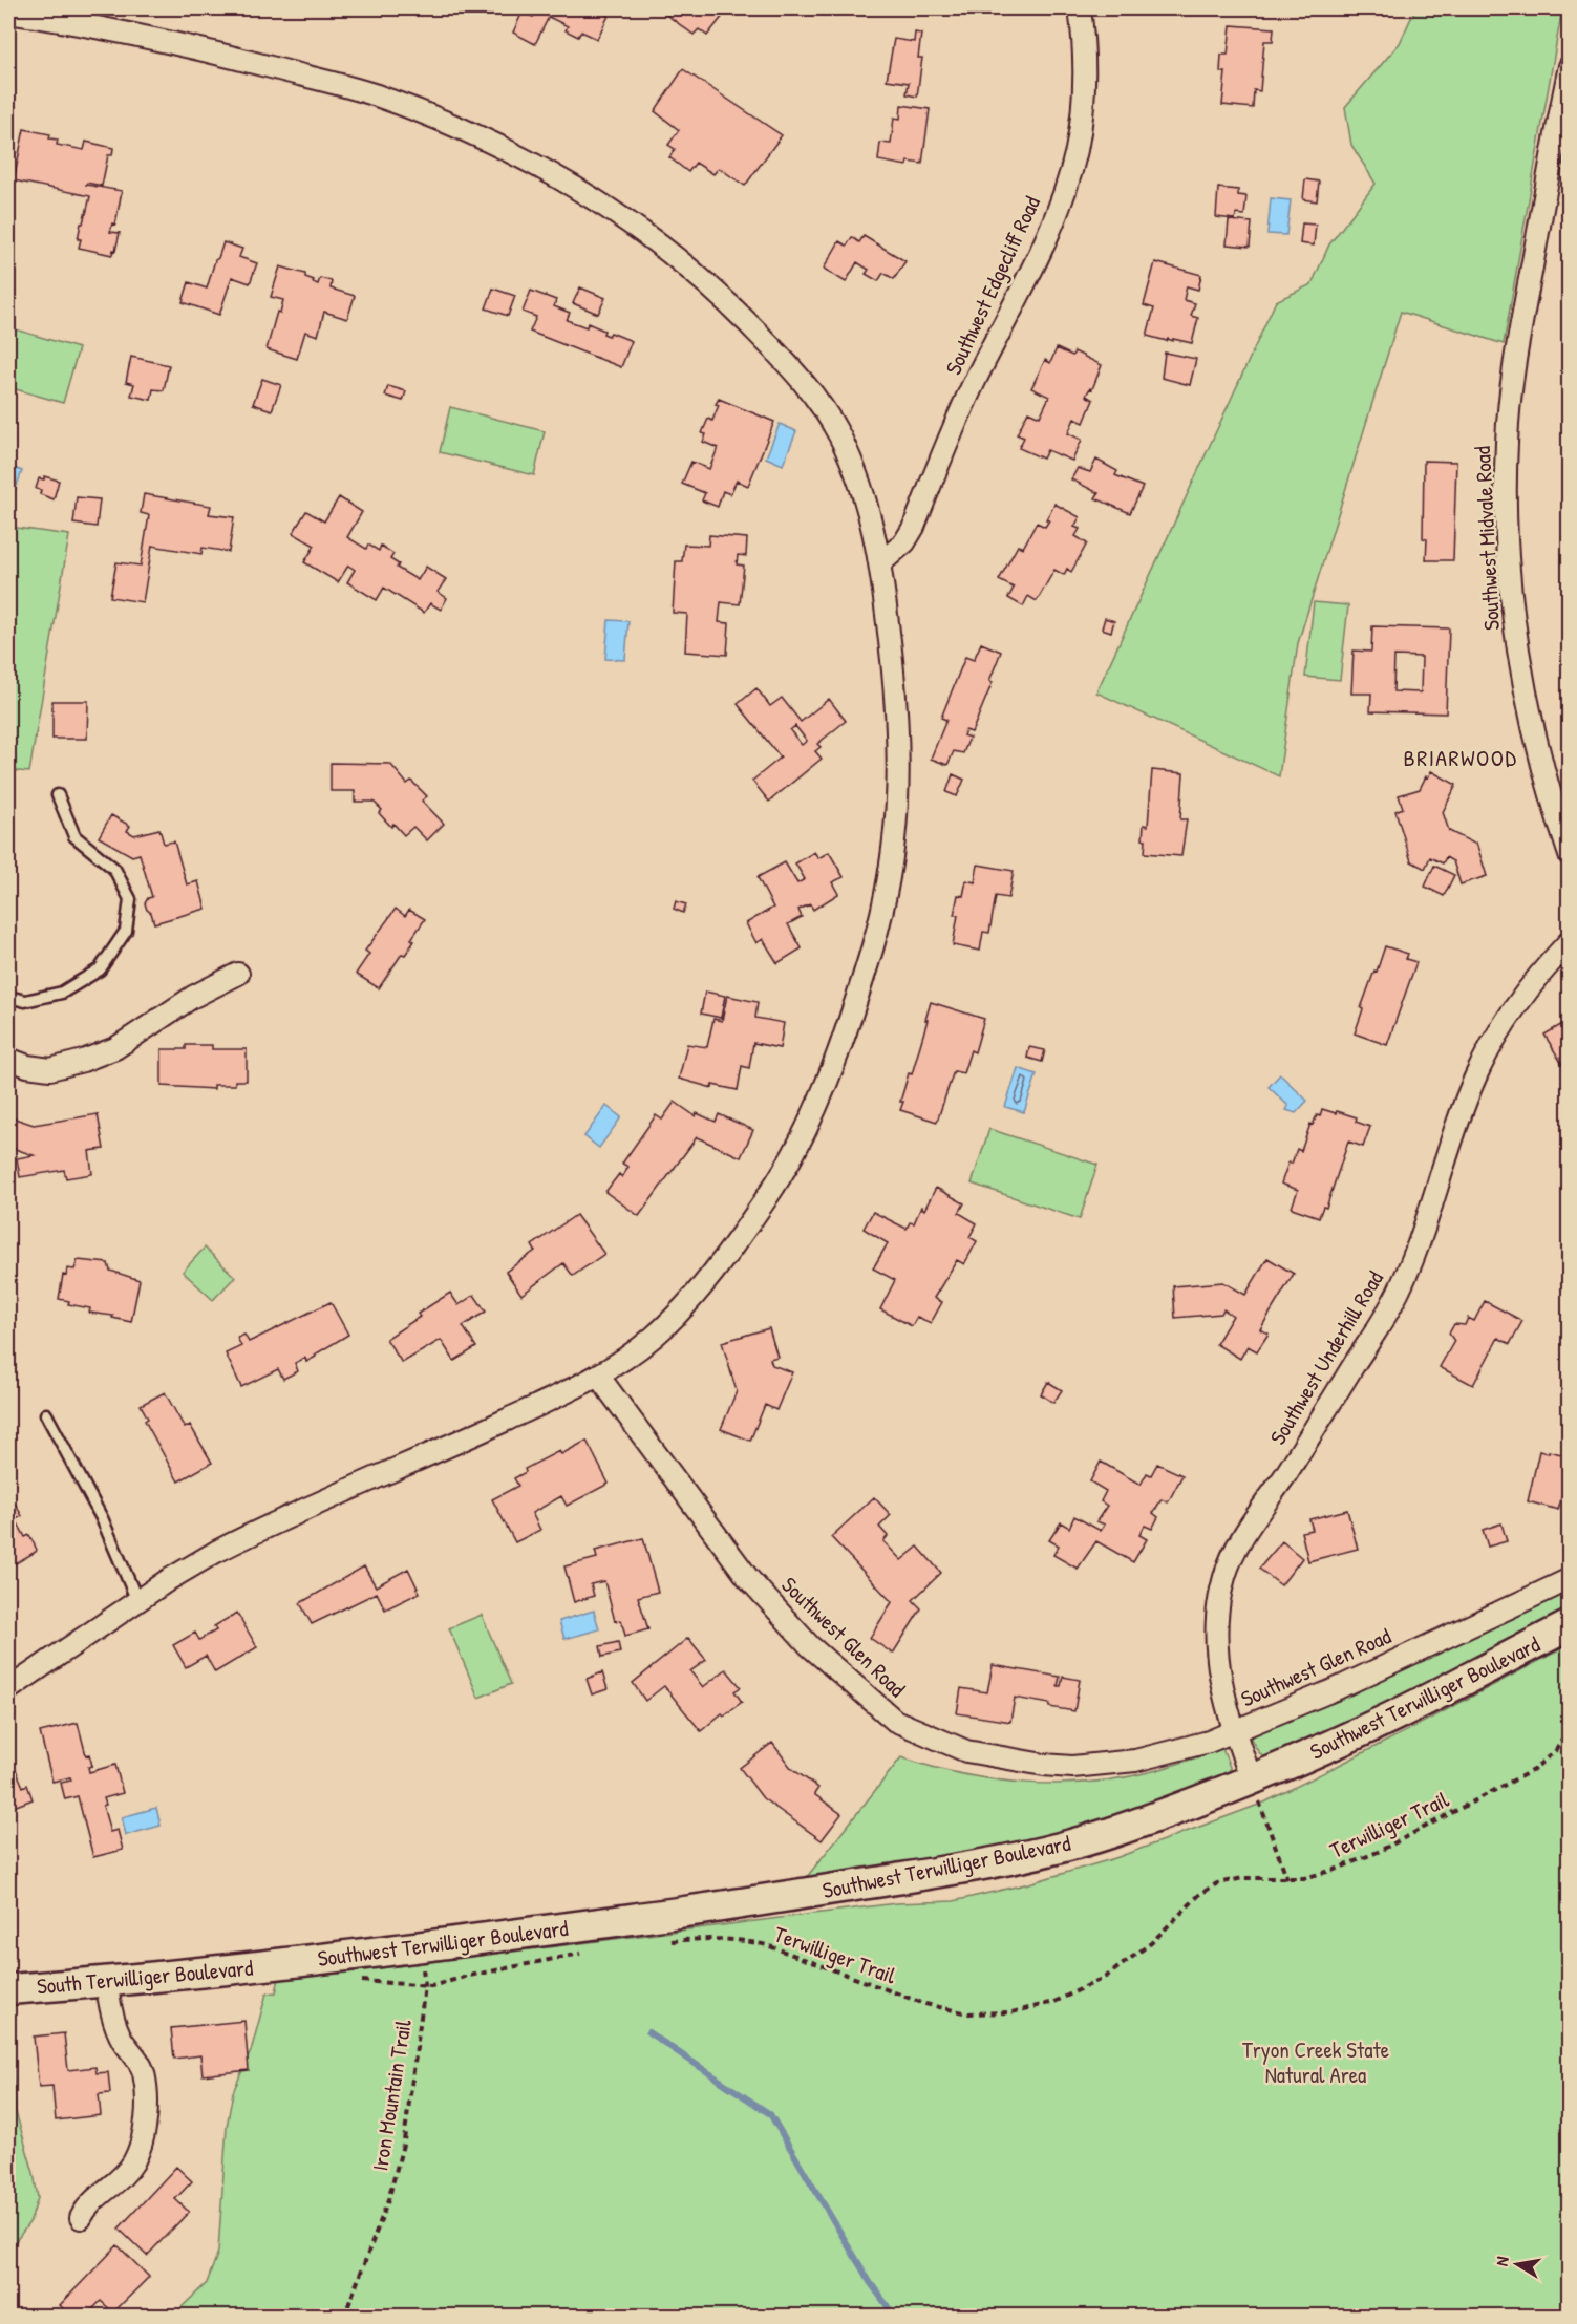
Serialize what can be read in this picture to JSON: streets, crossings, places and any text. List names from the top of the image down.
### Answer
{
  "streets": {
    "main road": ["Southwest Terwilliger Boulevard", "South Terwilliger Boulevard"],
    "street": [
      "Southwest Edgecliff Road",
      "Southwest Midvale Road",
      "Southwest Underhill Road",
      "Southwest Glen Road"
    ],
    "path": ["Terwilliger Trail", "Iron Mountain Trail"]
  },
  "crossings": [
    ["Southwest Underhill Road", "Southwest Glen Road"],
    ["Southwest Underhill Road", "Southwest Terwilliger Boulevard"],
    ["Southwest Terwilliger Boulevard", "South Terwilliger Boulevard"],
    ["Southwest Terwilliger Boulevard", "Iron Mountain Trail"]
  ],
  "districts": ["BRIARWOOD"],
  "parks": ["Tryon Creek State Natural Area"],
  "north": "left"
}
